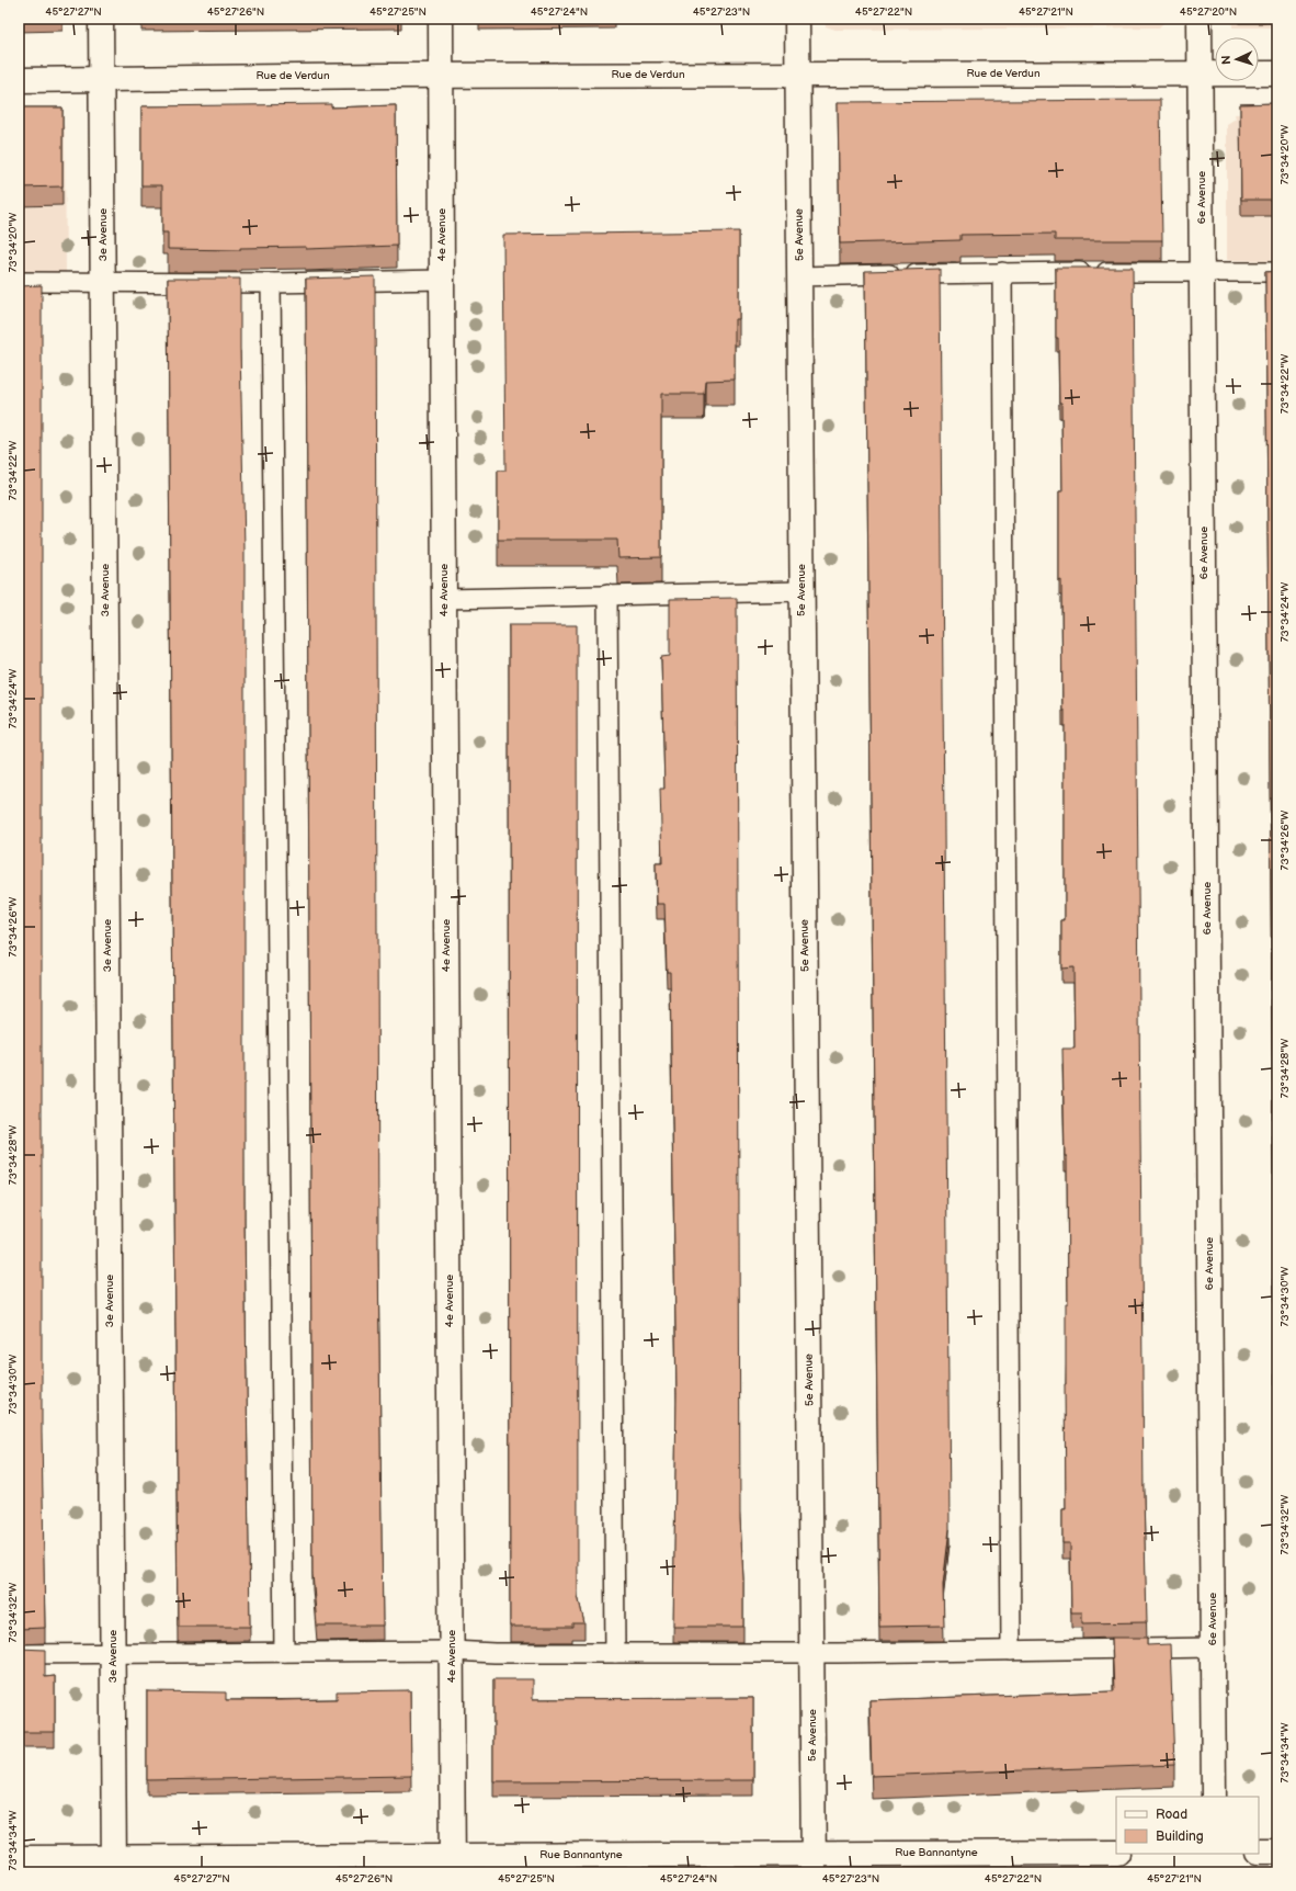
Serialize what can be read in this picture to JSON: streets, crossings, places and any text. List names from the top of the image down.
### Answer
{
  "streets": {
    "street": [
      "Rue de Verdun",
      "6e Avenue",
      "3e Avenue",
      "4e Avenue",
      "5e Avenue",
      "Rue Bannantyne"
    ]
  },
  "crossings": [
    ["Rue de Verdun", "6e Avenue"],
    ["Rue de Verdun", "3e Avenue"],
    ["Rue de Verdun", "4e Avenue"],
    ["Rue de Verdun", "5e Avenue"],
    ["3e Avenue", "Rue Bannantyne"],
    ["4e Avenue", "Rue Bannantyne"],
    ["5e Avenue", "Rue Bannantyne"]
  ],
  "legend": ["Road", "Building"],
  "north": "left",
  "coordinates": [
    "45°27'27\"N",
    "45°27'26\"N",
    "45°27'25\"N",
    "45°27'24\"N",
    "45°27'23\"N",
    "45°27'22\"N",
    "45°27'21\"N",
    "45°27'20\"N",
    "73°34'20\"W",
    "73°34'22\"W",
    "73°34'24\"W",
    "73°34'26\"W",
    "73°34'28\"W",
    "73°34'30\"W",
    "73°34'32\"W",
    "73°34'34\"W"
  ]
}
